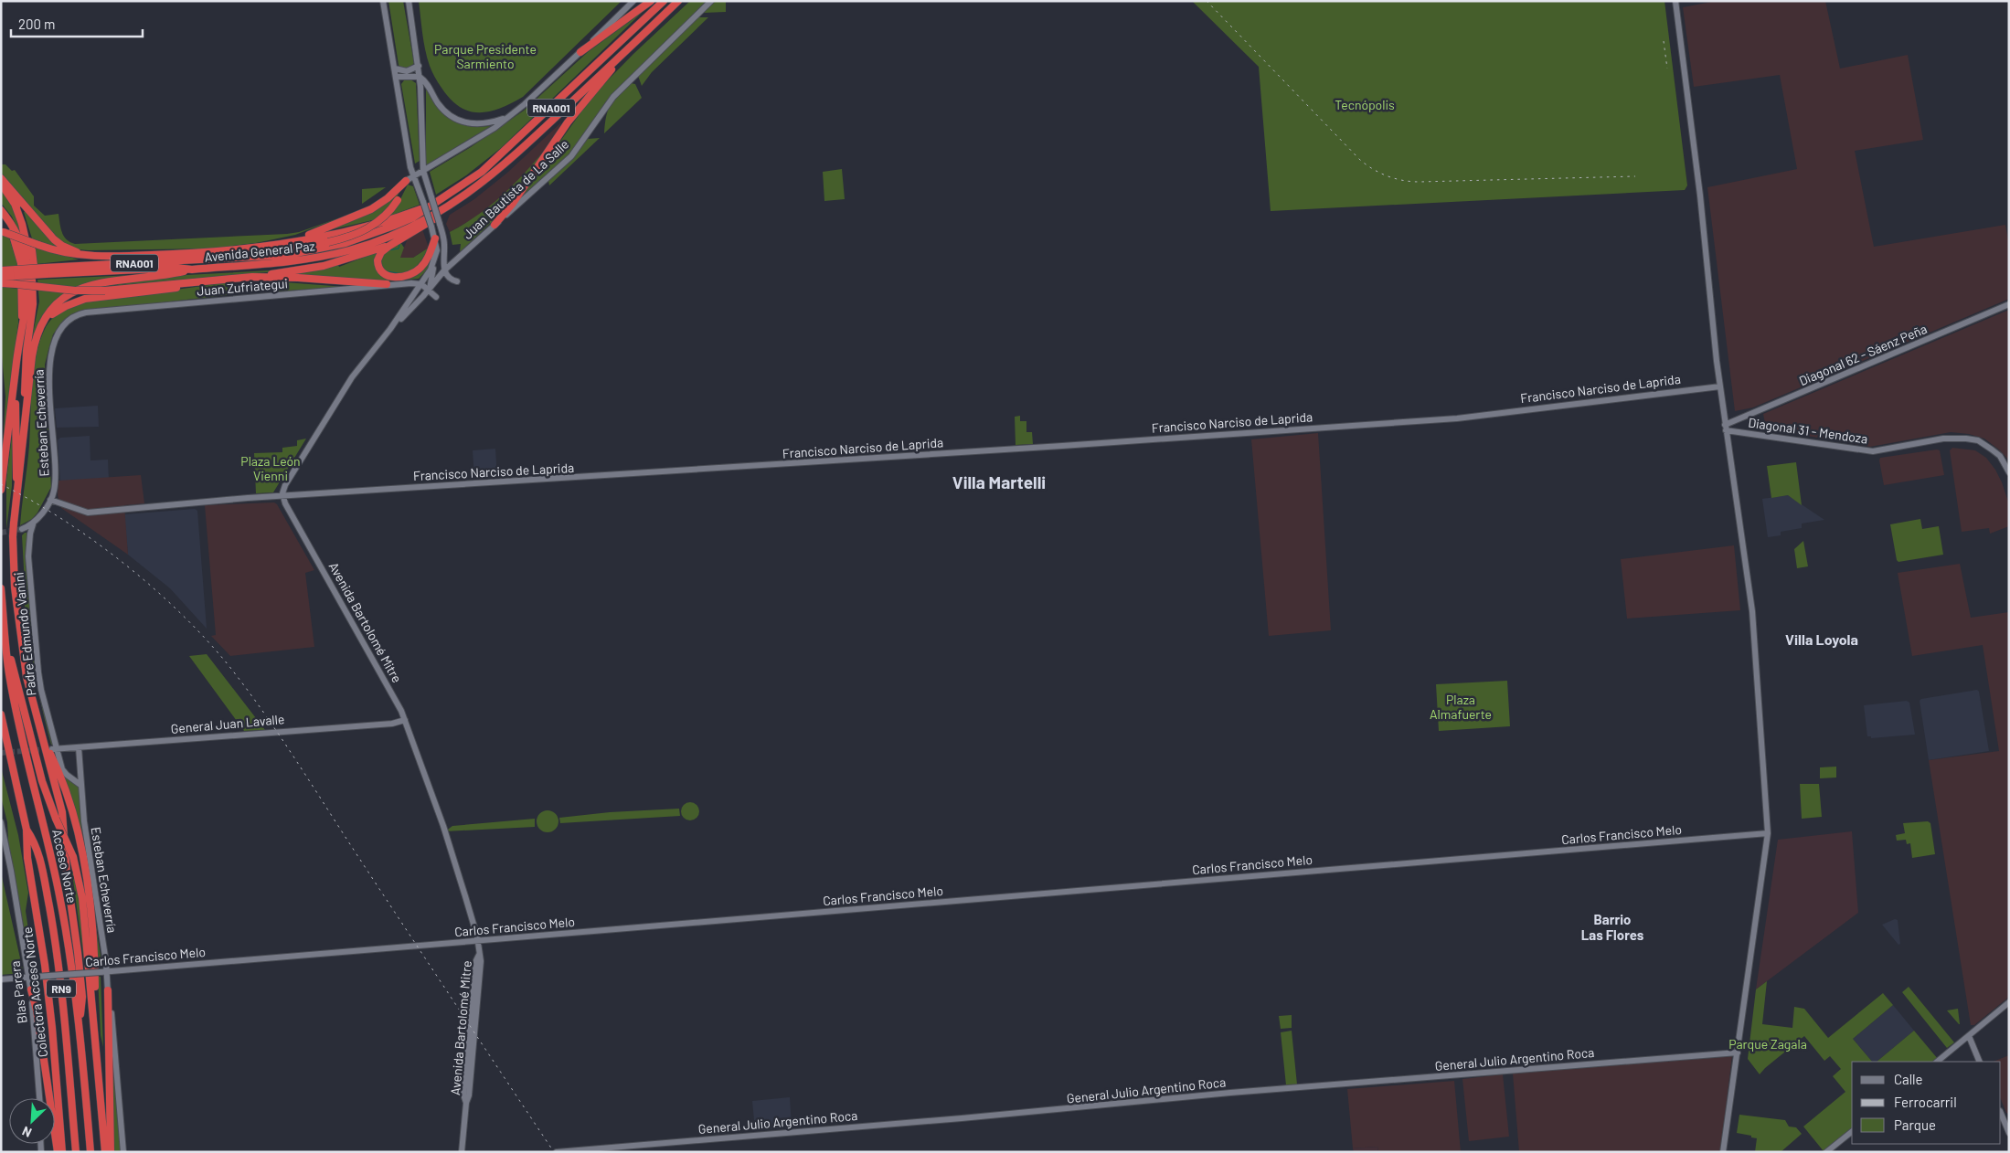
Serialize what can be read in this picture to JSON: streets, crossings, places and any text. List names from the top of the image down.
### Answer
{
  "streets": {
    "highway": [
      "RNA001",
      "Avenida General Paz",
      "Acceso Norte",
      "RN9",
      "Colectora Acceso Norte"
    ],
    "street": [
      "Juan Bautista de La Salle",
      "Juan Zufriategui",
      "Diagonal 62 - Sáenz Peña",
      "Francisco Narciso de Laprida",
      "Esteban Echeverría",
      "Diagonal 31 - Mendoza",
      "Avenida Bartolomé Mitre",
      "Padre Edmundo Vanini",
      "General Juan Lavalle",
      "Carlos Francisco Melo",
      "Blas Parera",
      "General Julio Argentino Roca"
    ]
  },
  "crossings": [
    ["Juan Bautista de La Salle", "Juan Zufriategui"],
    ["Juan Zufriategui", "Esteban Echeverría"],
    ["Diagonal 62 - Sáenz Peña", "Diagonal 31 - Mendoza"],
    ["Francisco Narciso de Laprida", "Esteban Echeverría"],
    ["Francisco Narciso de Laprida", "Avenida Bartolomé Mitre"],
    ["Esteban Echeverría", "Padre Edmundo Vanini"],
    ["Esteban Echeverría", "General Juan Lavalle"],
    ["Esteban Echeverría", "Carlos Francisco Melo"],
    ["Avenida Bartolomé Mitre", "General Juan Lavalle"],
    ["Avenida Bartolomé Mitre", "Carlos Francisco Melo"],
    ["Padre Edmundo Vanini", "General Juan Lavalle"],
    ["Carlos Francisco Melo", "Blas Parera"],
    ["Acceso Norte", "Colectora Acceso Norte"]
  ],
  "districts": ["Villa Martelli", "Villa Loyola", "Barrio Las Flores"],
  "parks": [
    "Parque Presidente Sarmiento",
    "Tecnópolis",
    "Plaza León Vienni",
    "Plaza Almafuerte",
    "Parque Zagala"
  ],
  "legend": ["Calle", "Ferrocarril", "Parque"],
  "scale_bar": "200 m",
  "north": "bottom left"
}
